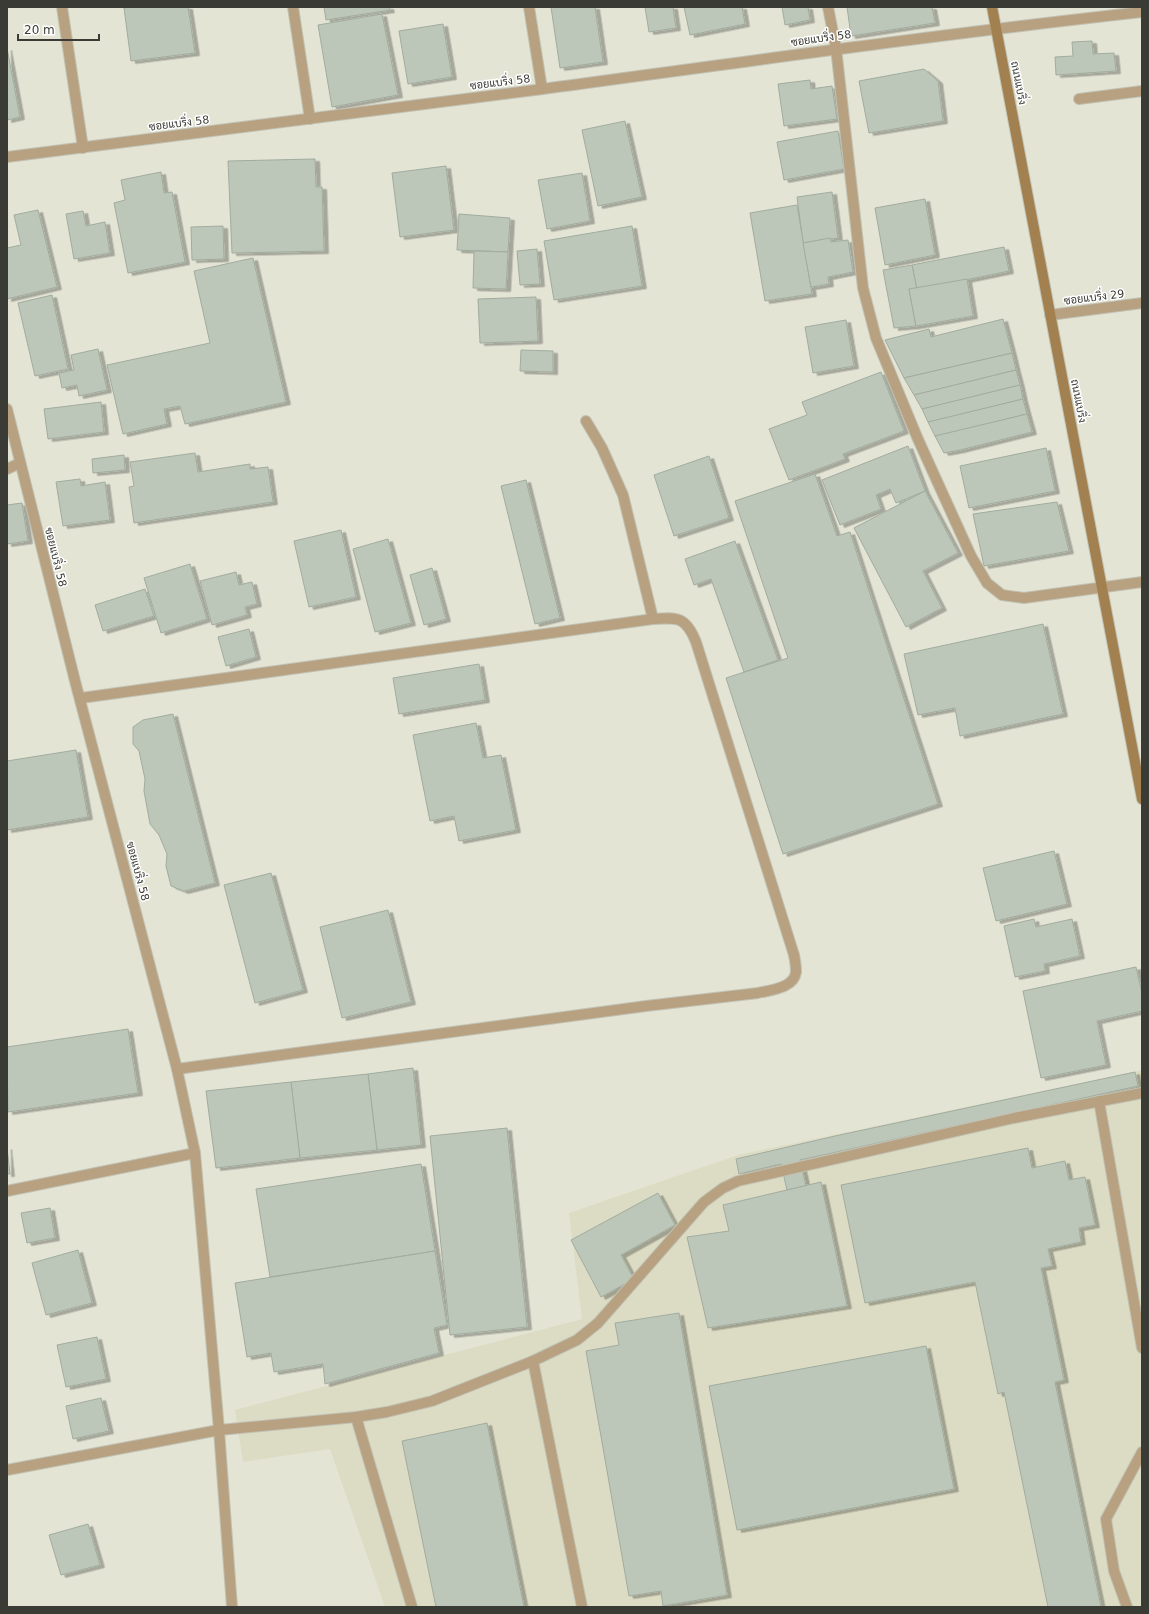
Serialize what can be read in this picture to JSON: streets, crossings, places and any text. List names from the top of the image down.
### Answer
{
  "streets": {
    "main road": ["ถนนแบริ่ง"],
    "street": ["ซอยแบริ่ง 58", "ซอยแบริ่ง 29"]
  },
  "crossings": [
    ["ซอยแบริ่ง 58", "ถนนแบริ่ง"],
    ["ถนนแบริ่ง", "ซอยแบริ่ง 29"]
  ],
  "scale_bar": "20 m"
}
